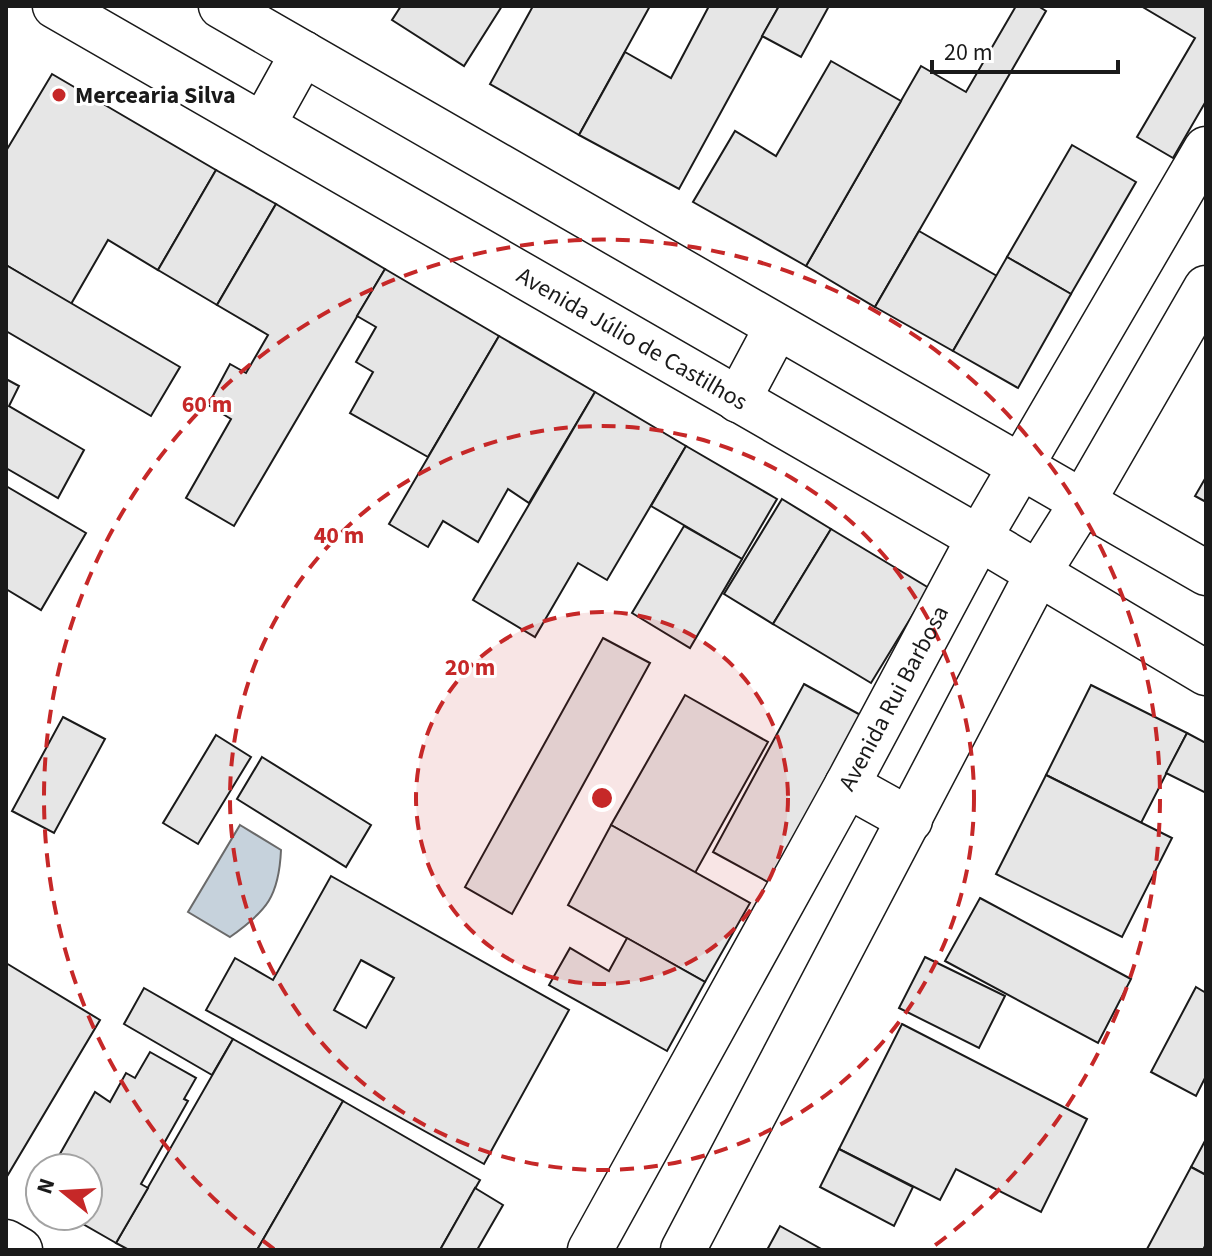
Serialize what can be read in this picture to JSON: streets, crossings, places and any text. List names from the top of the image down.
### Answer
{
  "streets": {
    "street": ["Avenida Júlio de Castilhos", "Avenida Rui Barbosa"]
  },
  "crossings": [
    ["Avenida Júlio de Castilhos", "Avenida Rui Barbosa"]
  ],
  "places": ["Mercearia Silva"],
  "scale_bar": "20 m",
  "north": "left",
  "rings": ["60 m", "40 m", "20 m"]
}
